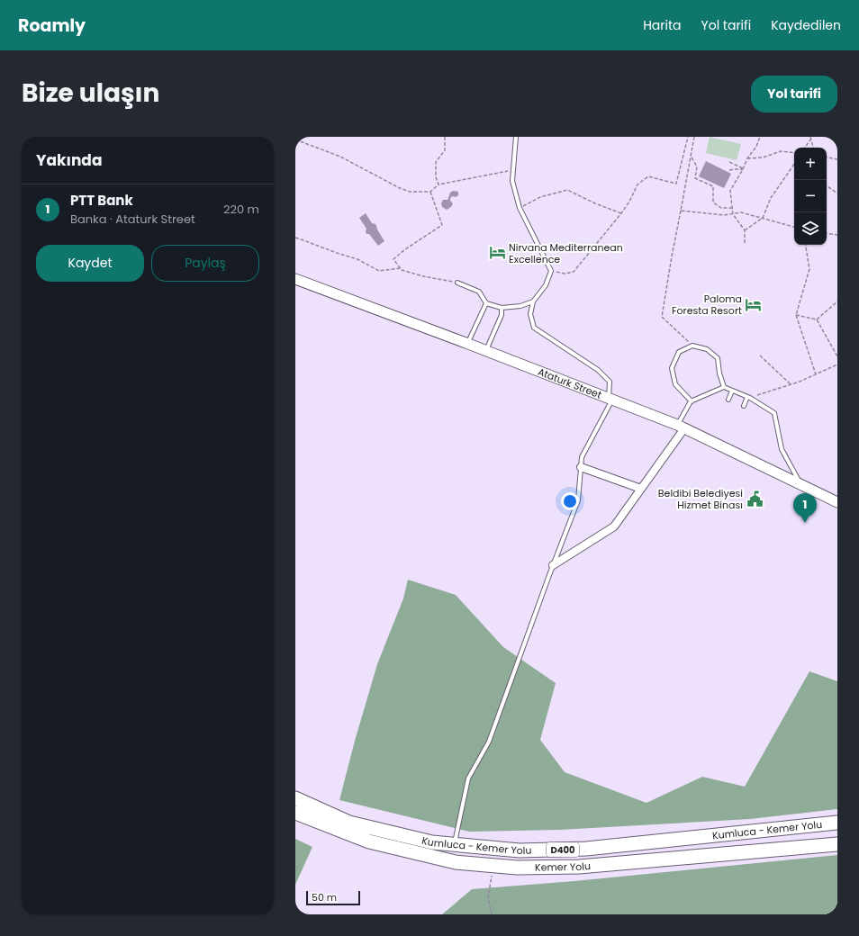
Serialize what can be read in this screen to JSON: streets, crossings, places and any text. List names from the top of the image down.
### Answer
{
  "streets": {
    "highway": ["Kumluca - Kemer Yolu", "D400", "Kemer Yolu"],
    "street": ["Ataturk Street"]
  },
  "places": {
    "hotel": ["Nirvana Mediterranean Excellence", "Paloma Foresta Resort"],
    "public building": ["Beldibi Belediyesi Hizmet Binası"]
  },
  "scale_bar": "50 m",
  "page": {
    "header": "Roamly",
    "nav": ["Harita", "Yol tarifi", "Kaydedilen"],
    "title": "Bize ulaşın",
    "buttons": [
      "Yol tarifi",
      ["Kaydet", "Paylaş"]
    ],
    "heading": "Yakında",
    "map_buttons": ["+", "−"],
    "list": [
      {
        "mark": "1",
        "name": "PTT Bank",
        "note": "Banka · Ataturk Street",
        "value": "220 m"
      }
    ],
    "pins": "1",
    "scale": "50 m"
  }
}
